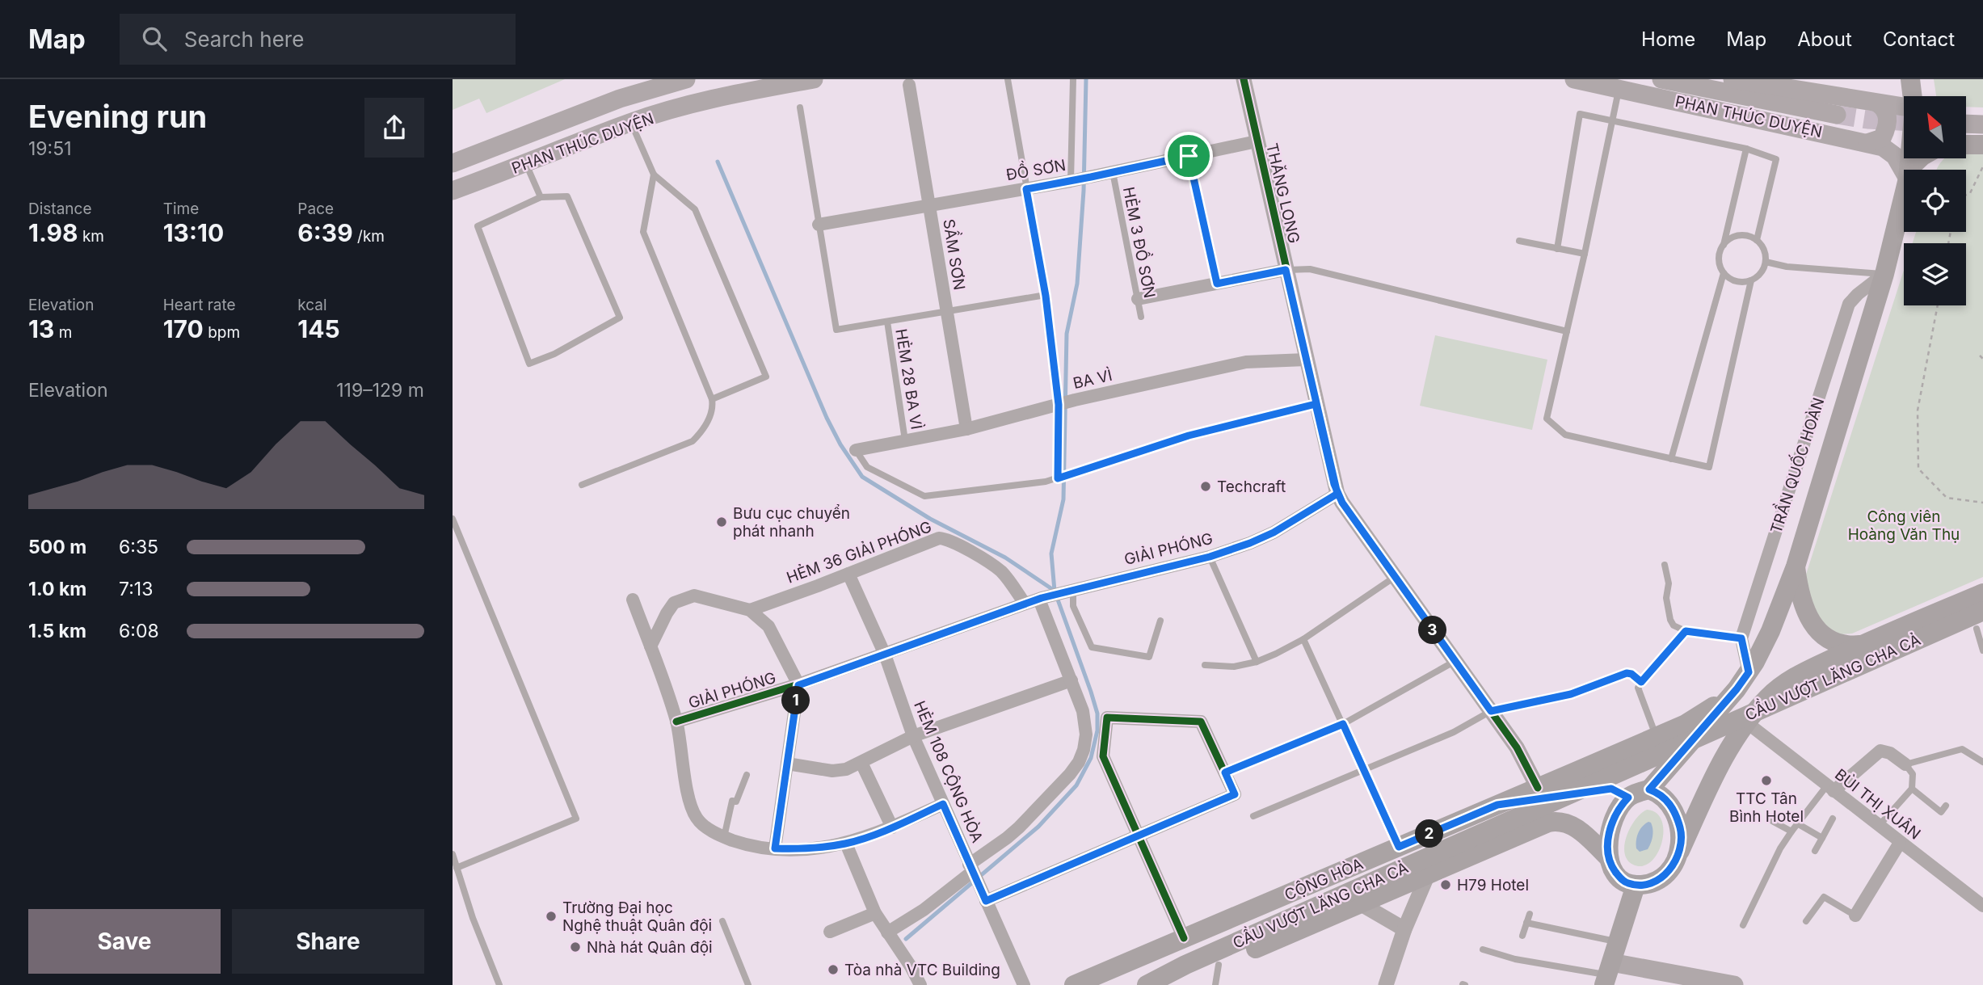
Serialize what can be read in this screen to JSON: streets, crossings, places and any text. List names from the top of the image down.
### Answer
{
  "streets": {
    "main road": [
      "PHAN THÚC DUYỆN",
      "TRẦN QUỐC HOÀN",
      "CẦU VƯỢT LĂNG CHA CẢ",
      "CỘNG HÒA"
    ],
    "street": [
      "ĐỒ SƠN",
      "THĂNG LONG",
      "SẦM SƠN",
      "BA VÌ",
      "GIẢI PHÓNG",
      "HẺM 36 GIẢI PHÓNG",
      "HẺM 108 CỘNG HÒA",
      "BÙI THỊ XUÂN"
    ],
    "lane": ["HẺM 3 ĐỒ SƠN", "HẺM 28 BA VÌ"]
  },
  "crossings": [
    ["ĐỒ SƠN", "THĂNG LONG"],
    ["ĐỒ SƠN", "HẺM 3 ĐỒ SƠN"],
    ["ĐỒ SƠN", "SẦM SƠN"],
    ["THĂNG LONG", "BA VÌ"],
    ["THĂNG LONG", "GIẢI PHÓNG"],
    ["THĂNG LONG", "CỘNG HÒA"],
    ["SẦM SƠN", "BA VÌ"],
    ["HẺM 28 BA VÌ", "BA VÌ"],
    ["TRẦN QUỐC HOÀN", "CỘNG HÒA"],
    ["GIẢI PHÓNG", "HẺM 36 GIẢI PHÓNG"],
    ["GIẢI PHÓNG", "HẺM 108 CỘNG HÒA"],
    ["HẺM 36 GIẢI PHÓNG", "HẺM 108 CỘNG HÒA"]
  ],
  "parks": ["Công viên Hoàng Văn Thụ"],
  "places": [
    "Techcraft",
    "Bưu cục chuyển phát nhanh",
    "TTC Tân Bình Hotel",
    "H79 Hotel",
    "Trường Đại học Nghệ thuật Quân đội",
    "Nhà hát Quân đội",
    "Tòa nhà VTC Building"
  ],
  "north": "top left",
  "page": {
    "header": "Map",
    "search": "Search here",
    "nav": [
      "Home",
      "Map",
      "About",
      "Contact"
    ],
    "heading": ["Evening run", "19:51"],
    "stats": [
      ["Distance", "1.98 km"],
      ["Time", "13:10"],
      ["Pace", "6:39 /km"],
      ["Elevation", "13 m"],
      ["Heart rate", "170 bpm"],
      ["kcal", "145"]
    ],
    "chart": ["Elevation", "119–129 m"],
    "list": [
      {
        "name": "500 m",
        "note": "6:35"
      },
      {
        "name": "1.0 km",
        "note": "7:13"
      },
      {
        "name": "1.5 km",
        "note": "6:08"
      }
    ],
    "pins": ["3", "1", "2"],
    "buttons": ["Save", "Share"]
  }
}
